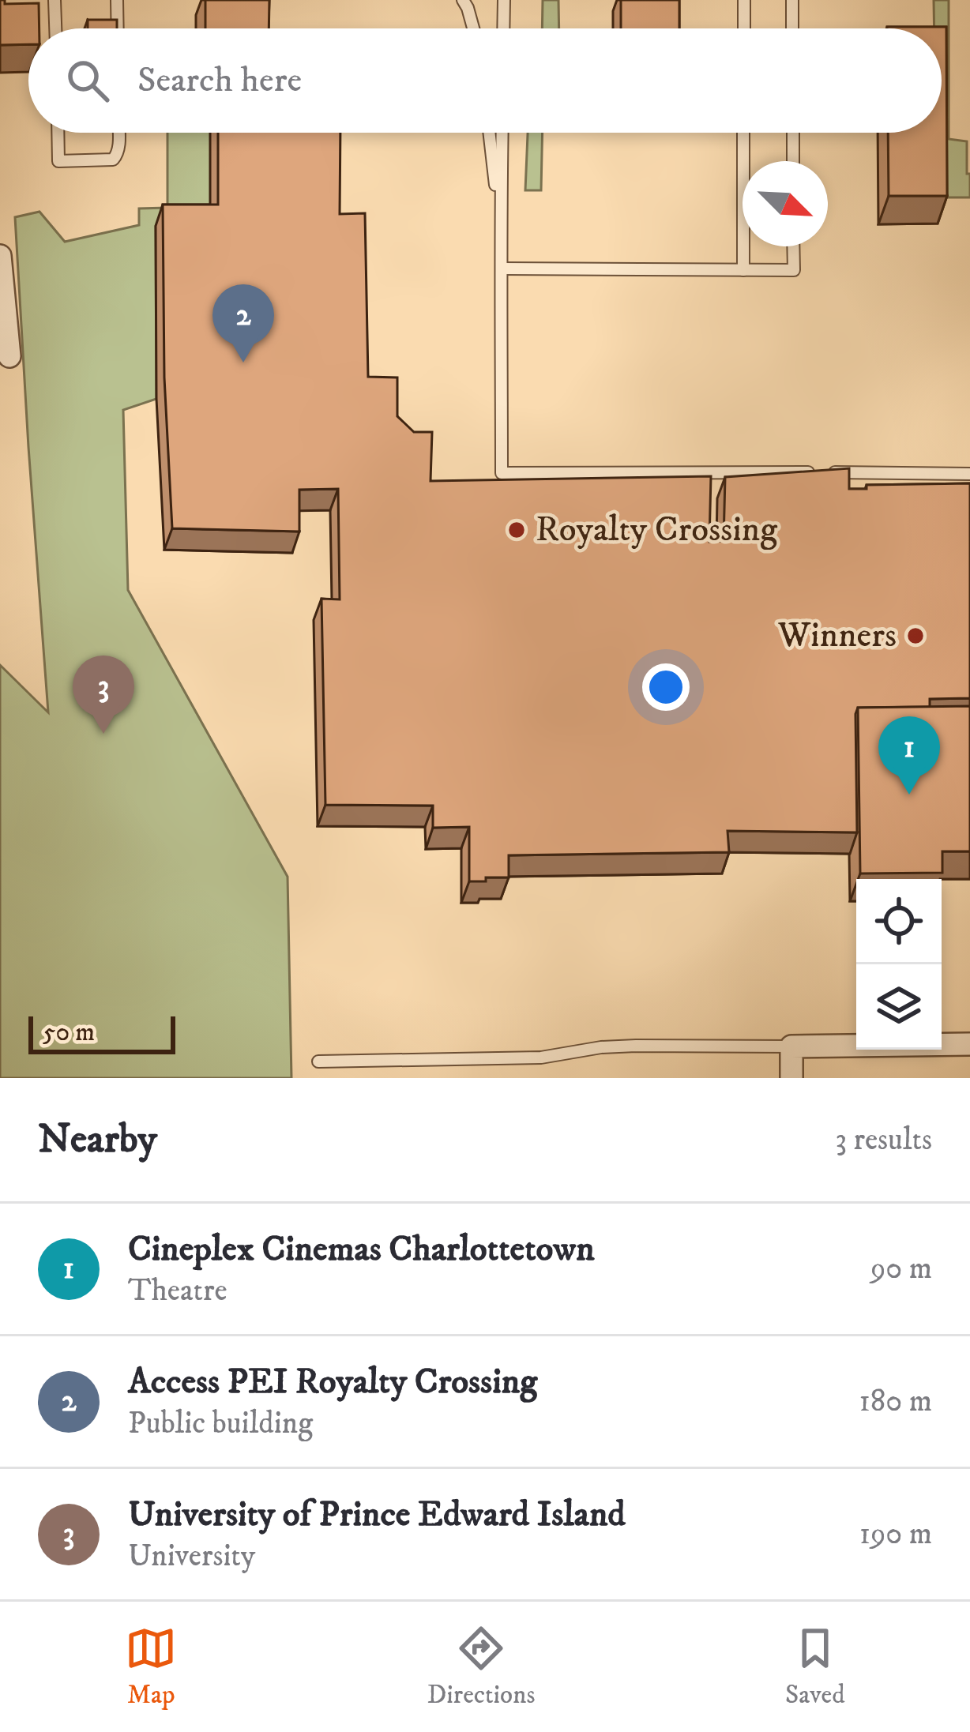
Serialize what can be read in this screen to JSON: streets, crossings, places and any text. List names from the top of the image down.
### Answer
{
  "places": ["Royalty Crossing", "Winners"],
  "scale_bar": "50 m",
  "north": "bottom right",
  "page": {
    "search": "Search here",
    "pins": ["2", "3", "1"],
    "scale": "50 m",
    "heading": ["Nearby", "3 results"],
    "list": [
      {
        "mark": "1",
        "name": "Cineplex Cinemas Charlottetown",
        "note": "Theatre",
        "value": "90 m"
      },
      {
        "mark": "2",
        "name": "Access PEI Royalty Crossing",
        "note": "Public building",
        "value": "180 m"
      },
      {
        "mark": "3",
        "name": "University of Prince Edward Island",
        "note": "University",
        "value": "190 m"
      }
    ],
    "nav": ["Map", "Directions", "Saved"]
  }
}
